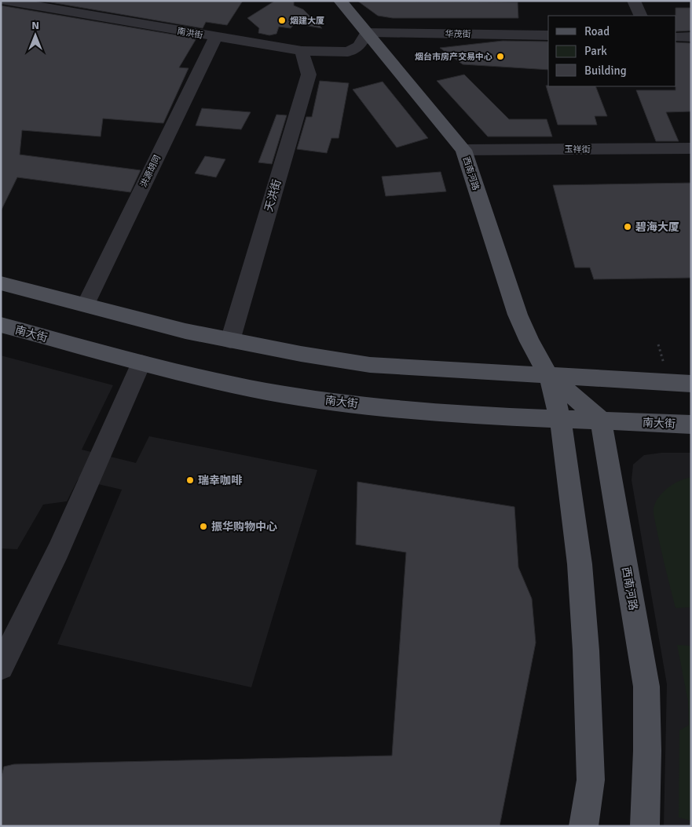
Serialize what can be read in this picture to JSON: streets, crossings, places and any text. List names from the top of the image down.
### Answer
{
  "streets": {
    "main road": ["西南河路", "南大街"],
    "street": [
      "南洪街",
      "华茂街",
      "玉祥街",
      "洪源胡同",
      "天洪街"
    ]
  },
  "crossings": [
    ["南洪街", "华茂街"],
    ["南洪街", "洪源胡同"],
    ["南洪街", "西南河路"],
    ["南洪街", "天洪街"],
    ["华茂街", "西南河路"],
    ["玉祥街", "西南河路"],
    ["西南河路", "南大街"]
  ],
  "places": [
    "烟建大厦",
    "烟台市房产交易中心",
    "碧海大厦",
    "瑞幸咖啡",
    "振华购物中心"
  ],
  "legend": ["Road", "Park", "Building"],
  "north": "top"
}
